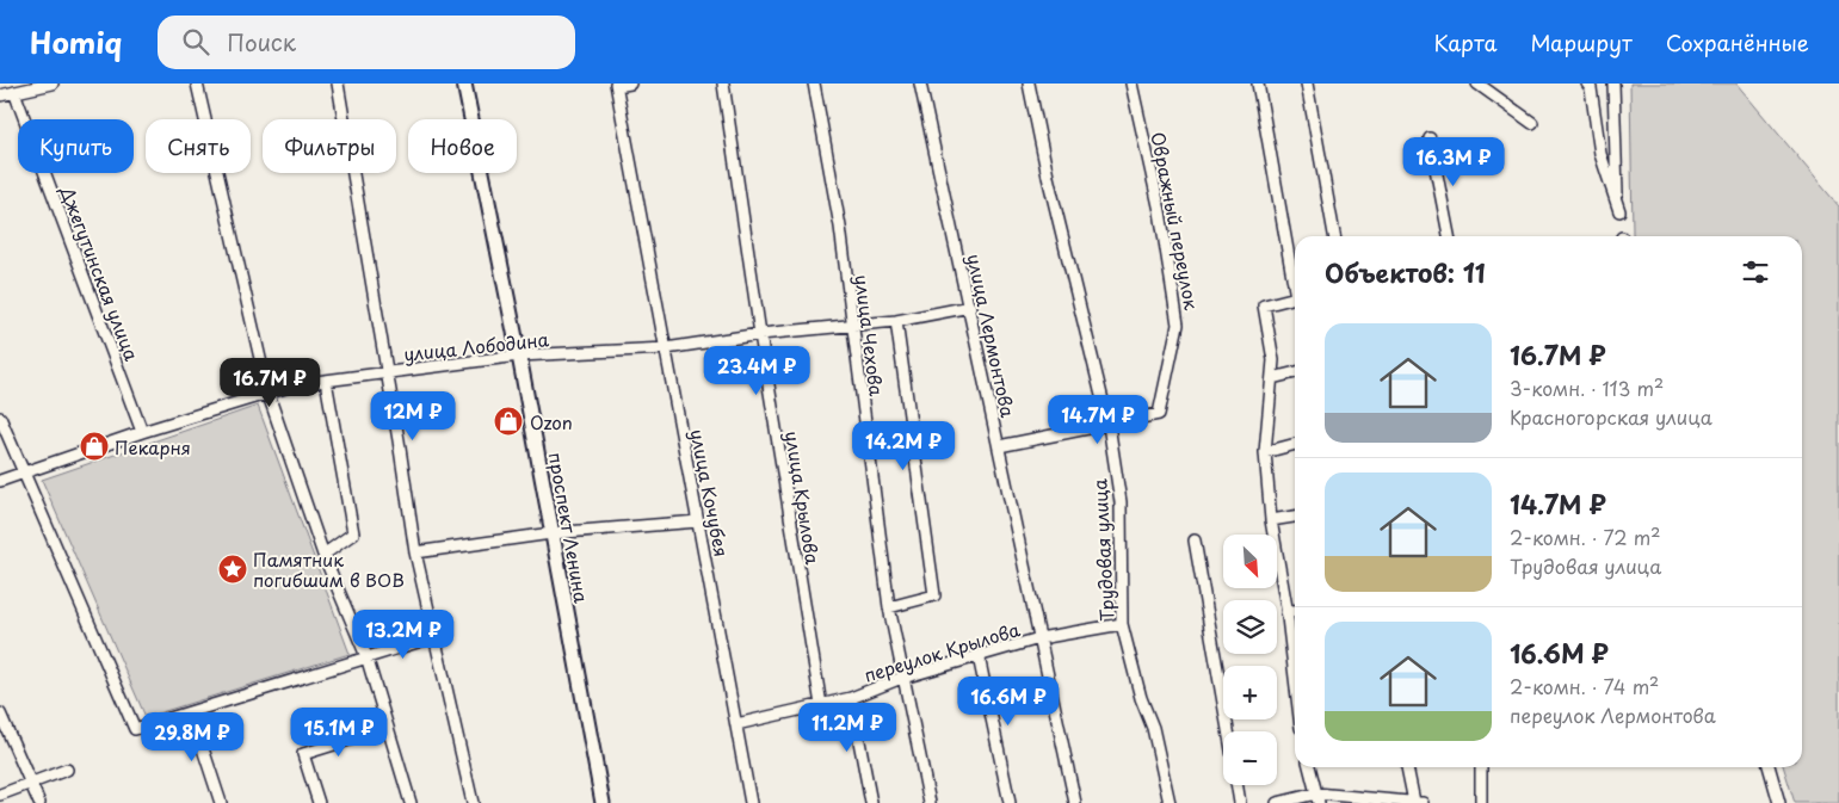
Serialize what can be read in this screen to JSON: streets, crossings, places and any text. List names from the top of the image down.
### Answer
{
  "streets": {
    "main road": ["проспект Ленина"],
    "street": [
      "Овражный переулок",
      "Джегутинская улица",
      "улица Чехова",
      "улица Лермонтова",
      "улица Лободина",
      "улица Кочубея",
      "улица Крылова",
      "Трудовая улица",
      "переулок Крылова"
    ]
  },
  "crossings": [
    ["Овражный переулок", "улица Лермонтова"],
    ["Овражный переулок", "Трудовая улица"],
    ["Джегутинская улица", "улица Лободина"],
    ["улица Чехова", "улица Лободина"],
    ["улица Чехова", "переулок Крылова"],
    ["улица Лермонтова", "улица Лободина"],
    ["улица Лермонтова", "переулок Крылова"],
    ["улица Лободина", "улица Кочубея"],
    ["улица Лободина", "улица Крылова"],
    ["улица Лободина", "проспект Ленина"],
    ["улица Кочубея", "переулок Крылова"],
    ["улица Крылова", "переулок Крылова"],
    ["Трудовая улица", "переулок Крылова"]
  ],
  "places": {
    "shop": ["Ozon", "Пекарня"],
    "place": ["Памятник погибшим в ВОВ"]
  },
  "north": "bottom right",
  "page": {
    "header": "Homiq",
    "search": "Поиск",
    "nav": ["Карта", "Маршрут", "Сохранённые"],
    "chip": [
      "Купить",
      "Снять",
      "Фильтры",
      "Новое"
    ],
    "price": [
      "16.3M ₽",
      "23.4M ₽",
      "16.7M ₽",
      "12M ₽",
      "14.7M ₽",
      "14.2M ₽",
      "13.2M ₽",
      "16.6M ₽",
      "11.2M ₽",
      "15.1M ₽",
      "29.8M ₽"
    ],
    "heading": "Объектов: 11",
    "list": [
      {
        "name": "16.7M ₽",
        "note": "3-комн. · 113 m² · Красногорская улица"
      },
      {
        "name": "14.7M ₽",
        "note": "2-комн. · 72 m² · Трудовая улица"
      },
      {
        "name": "16.6M ₽",
        "note": "2-комн. · 74 m² · переулок Лермонтова"
      }
    ],
    "map_buttons": ["+", "−"]
  }
}
